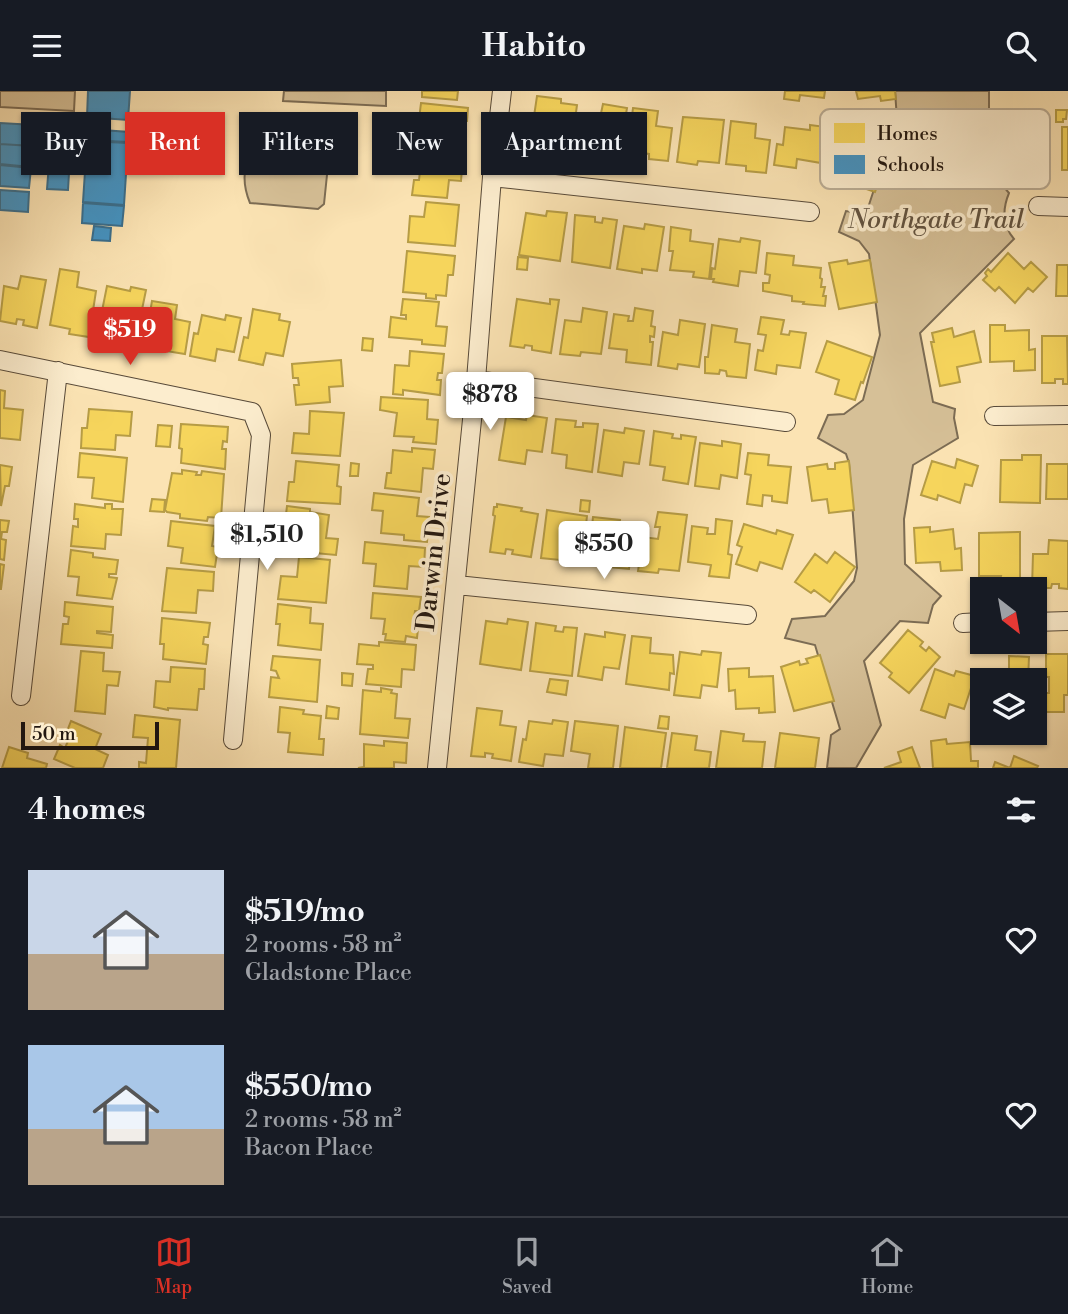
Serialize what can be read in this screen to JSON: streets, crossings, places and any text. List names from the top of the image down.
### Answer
{
  "streets": {
    "street": ["Darwin Drive"]
  },
  "parks": ["Northgate Trail"],
  "legend": ["Homes", "Schools"],
  "scale_bar": "50 m",
  "north": "bottom right",
  "page": {
    "header": "Habito",
    "chip": [
      "Buy",
      "Rent",
      "Filters",
      "New",
      "Apartment"
    ],
    "price": [
      "$519",
      "$878",
      "$1,510",
      "$550"
    ],
    "scale": "50 m",
    "heading": "4 homes",
    "list": [
      {
        "name": "$519/mo",
        "note": "2 rooms · 58 m² · Gladstone Place"
      },
      {
        "name": "$550/mo",
        "note": "2 rooms · 58 m² · Bacon Place"
      }
    ],
    "tabs": ["Map", "Saved", "Home"]
  }
}
